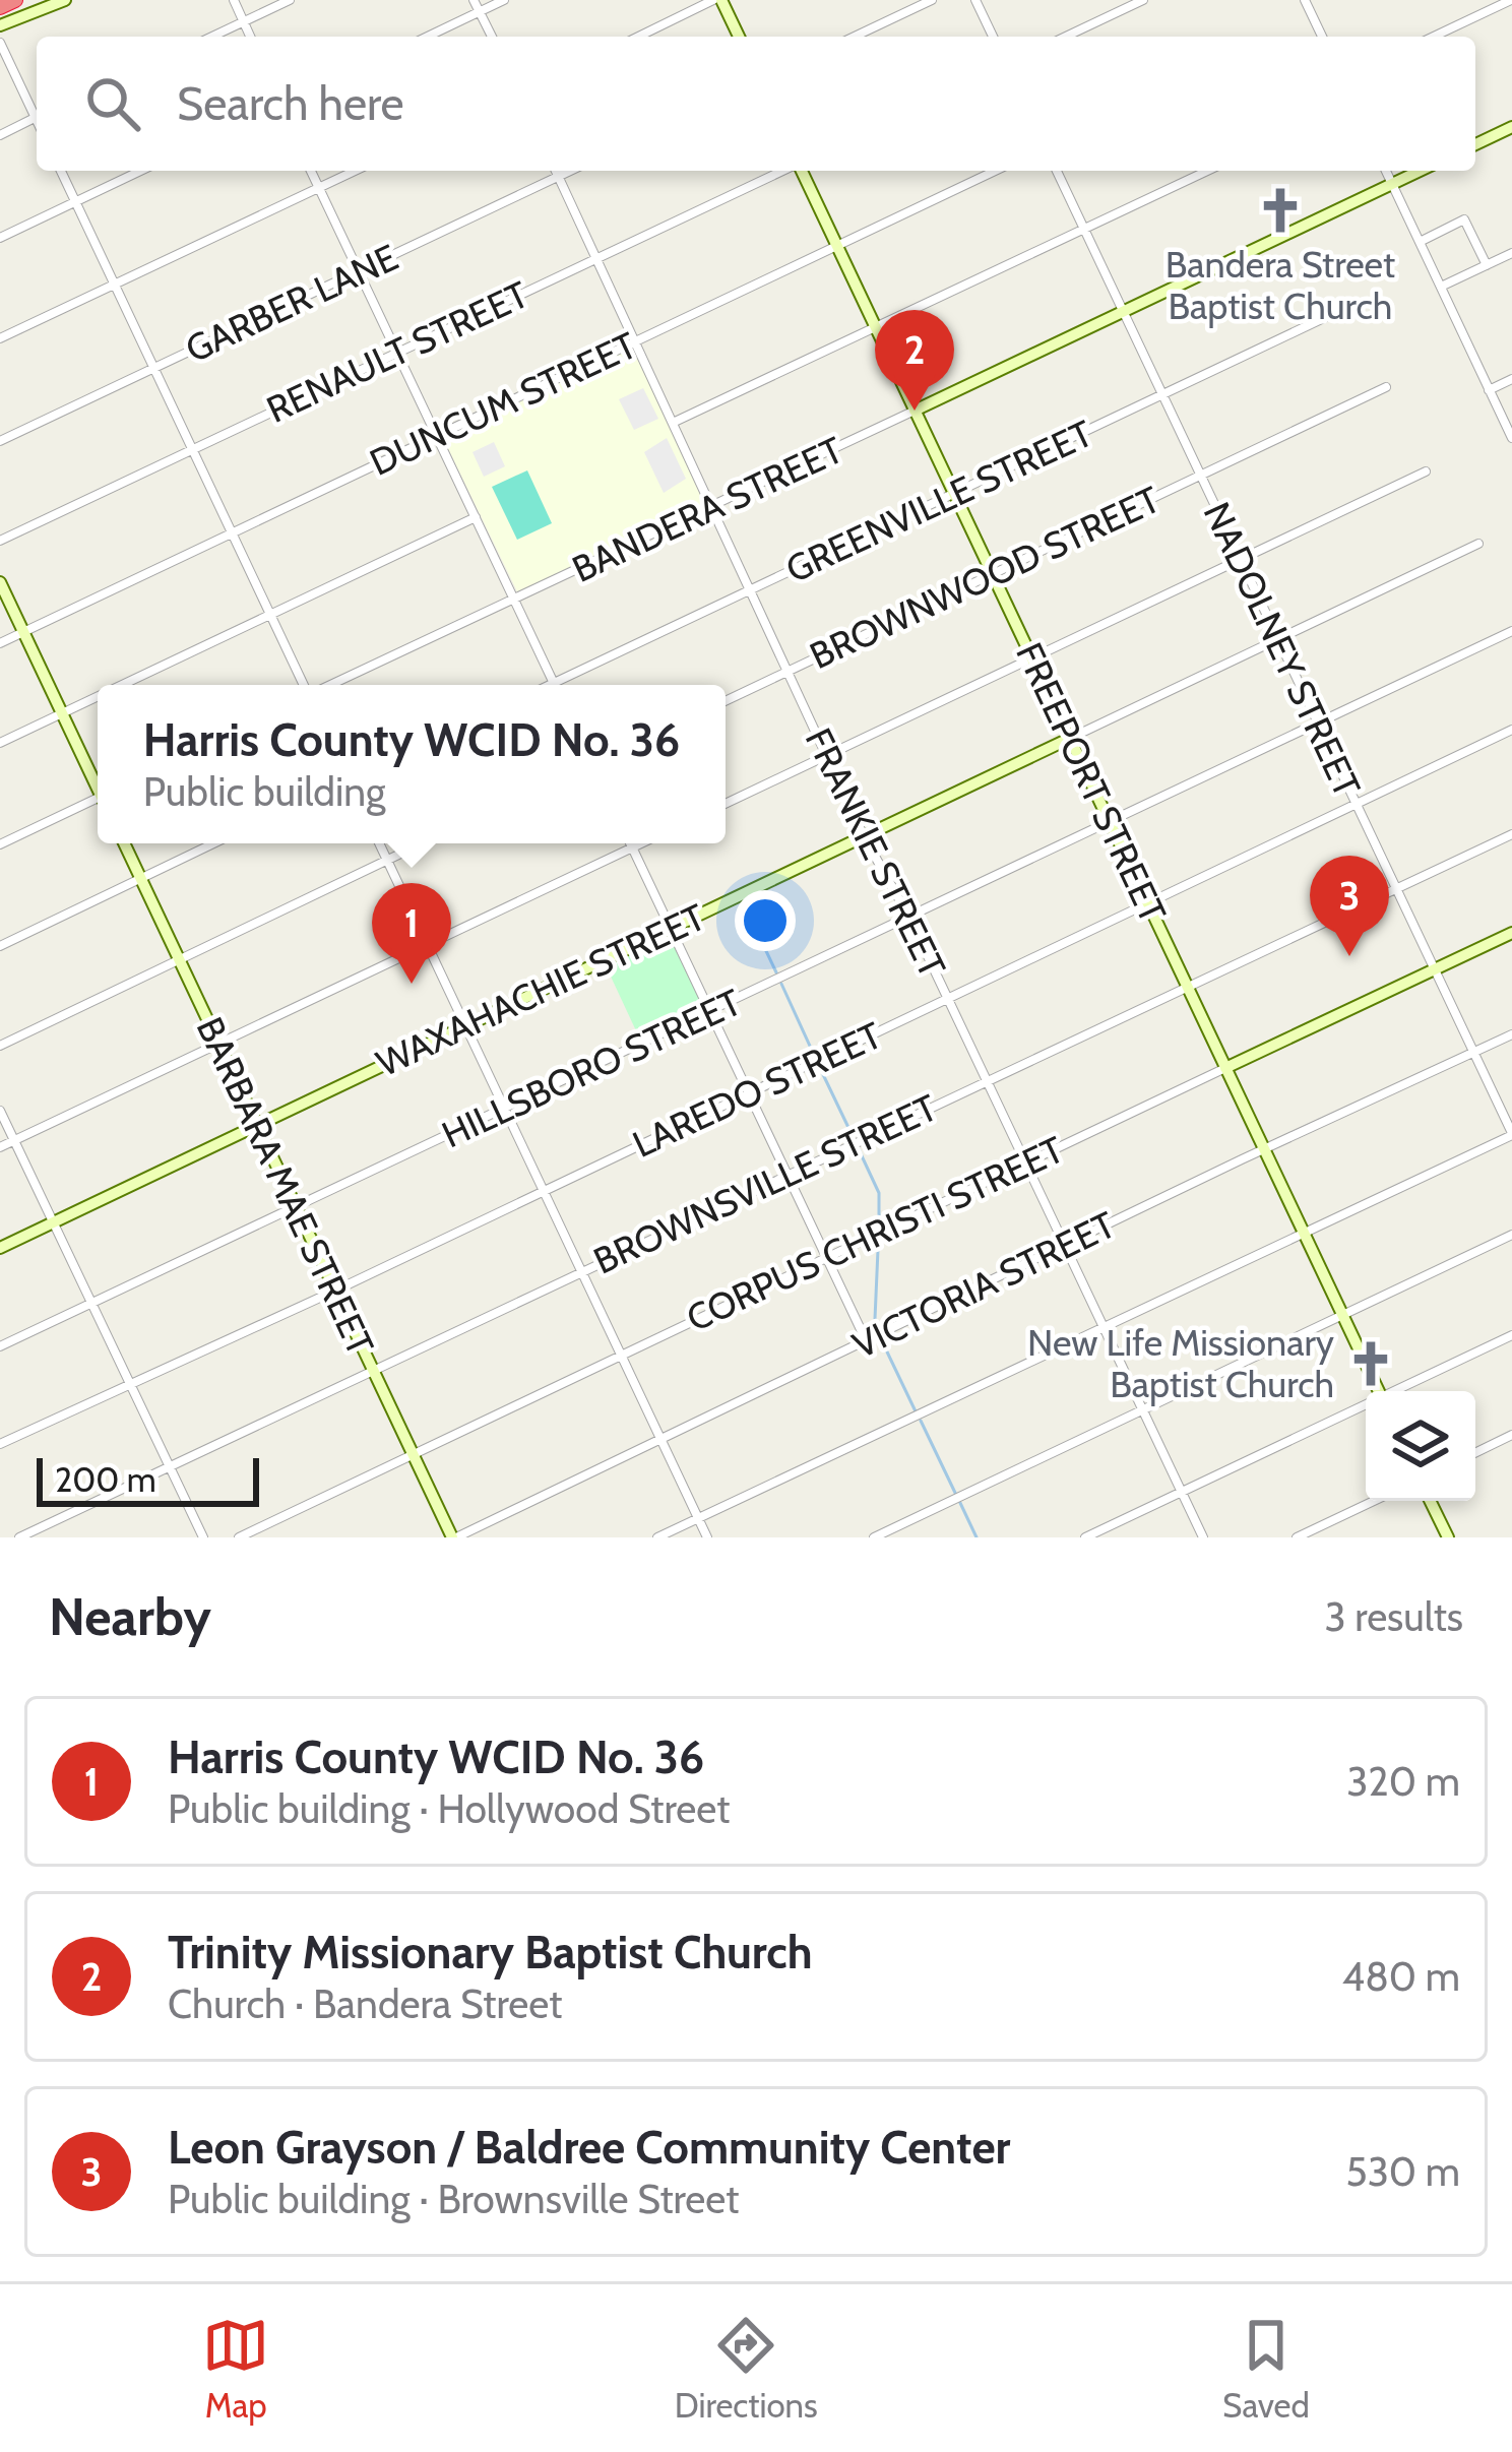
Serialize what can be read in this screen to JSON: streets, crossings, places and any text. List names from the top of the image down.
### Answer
{
  "streets": {
    "street": [
      "GARBER LANE",
      "RENAULT STREET",
      "DUNCUM STREET",
      "GREENVILLE STREET",
      "BANDERA STREET",
      "BROWNWOOD STREET",
      "NADOLNEY STREET",
      "FREEPORT STREET",
      "FRANKIE STREET",
      "WAXAHACHIE STREET",
      "HILLSBORO STREET",
      "LAREDO STREET",
      "BROWNSVILLE STREET",
      "BARBARA MAE STREET",
      "CORPUS CHRISTI STREET",
      "VICTORIA STREET"
    ]
  },
  "crossings": [
    ["GARBER LANE", "FRANKIE STREET"],
    ["RENAULT STREET", "FRANKIE STREET"],
    ["DUNCUM STREET", "FREEPORT STREET"],
    ["DUNCUM STREET", "FRANKIE STREET"],
    ["GREENVILLE STREET", "NADOLNEY STREET"],
    ["GREENVILLE STREET", "FREEPORT STREET"],
    ["GREENVILLE STREET", "FRANKIE STREET"],
    ["BANDERA STREET", "NADOLNEY STREET"],
    ["BANDERA STREET", "FREEPORT STREET"],
    ["BANDERA STREET", "FRANKIE STREET"],
    ["BROWNWOOD STREET", "NADOLNEY STREET"],
    ["BROWNWOOD STREET", "FREEPORT STREET"],
    ["BROWNWOOD STREET", "FRANKIE STREET"],
    ["NADOLNEY STREET", "WAXAHACHIE STREET"],
    ["NADOLNEY STREET", "HILLSBORO STREET"],
    ["NADOLNEY STREET", "LAREDO STREET"],
    ["NADOLNEY STREET", "BROWNSVILLE STREET"],
    ["NADOLNEY STREET", "CORPUS CHRISTI STREET"],
    ["NADOLNEY STREET", "VICTORIA STREET"],
    ["FREEPORT STREET", "WAXAHACHIE STREET"],
    ["FREEPORT STREET", "HILLSBORO STREET"],
    ["FREEPORT STREET", "LAREDO STREET"],
    ["FREEPORT STREET", "BROWNSVILLE STREET"],
    ["FREEPORT STREET", "CORPUS CHRISTI STREET"],
    ["FREEPORT STREET", "VICTORIA STREET"],
    ["FRANKIE STREET", "WAXAHACHIE STREET"],
    ["FRANKIE STREET", "HILLSBORO STREET"],
    ["FRANKIE STREET", "LAREDO STREET"],
    ["FRANKIE STREET", "BROWNSVILLE STREET"],
    ["FRANKIE STREET", "CORPUS CHRISTI STREET"],
    ["FRANKIE STREET", "VICTORIA STREET"],
    ["WAXAHACHIE STREET", "BARBARA MAE STREET"],
    ["HILLSBORO STREET", "BARBARA MAE STREET"],
    ["LAREDO STREET", "BARBARA MAE STREET"],
    ["BROWNSVILLE STREET", "BARBARA MAE STREET"],
    ["BARBARA MAE STREET", "CORPUS CHRISTI STREET"],
    ["BARBARA MAE STREET", "VICTORIA STREET"]
  ],
  "places": {
    "church": ["Bandera Street Baptist Church", "New Life Missionary Baptist Church"]
  },
  "scale_bar": "200 m",
  "page": {
    "search": "Search here",
    "pins": ["2", "3", "1"],
    "popup": ["Harris County WCID No. 36", "Public building"],
    "scale": "200 m",
    "heading": ["Nearby", "3 results"],
    "list": [
      {
        "mark": "1",
        "name": "Harris County WCID No. 36",
        "note": "Public building · Hollywood Street",
        "value": "320 m"
      },
      {
        "mark": "2",
        "name": "Trinity Missionary Baptist Church",
        "note": "Church · Bandera Street",
        "value": "480 m"
      },
      {
        "mark": "3",
        "name": "Leon Grayson / Baldree Community Center",
        "note": "Public building · Brownsville Street",
        "value": "530 m"
      }
    ],
    "nav": ["Map", "Directions", "Saved"]
  }
}
